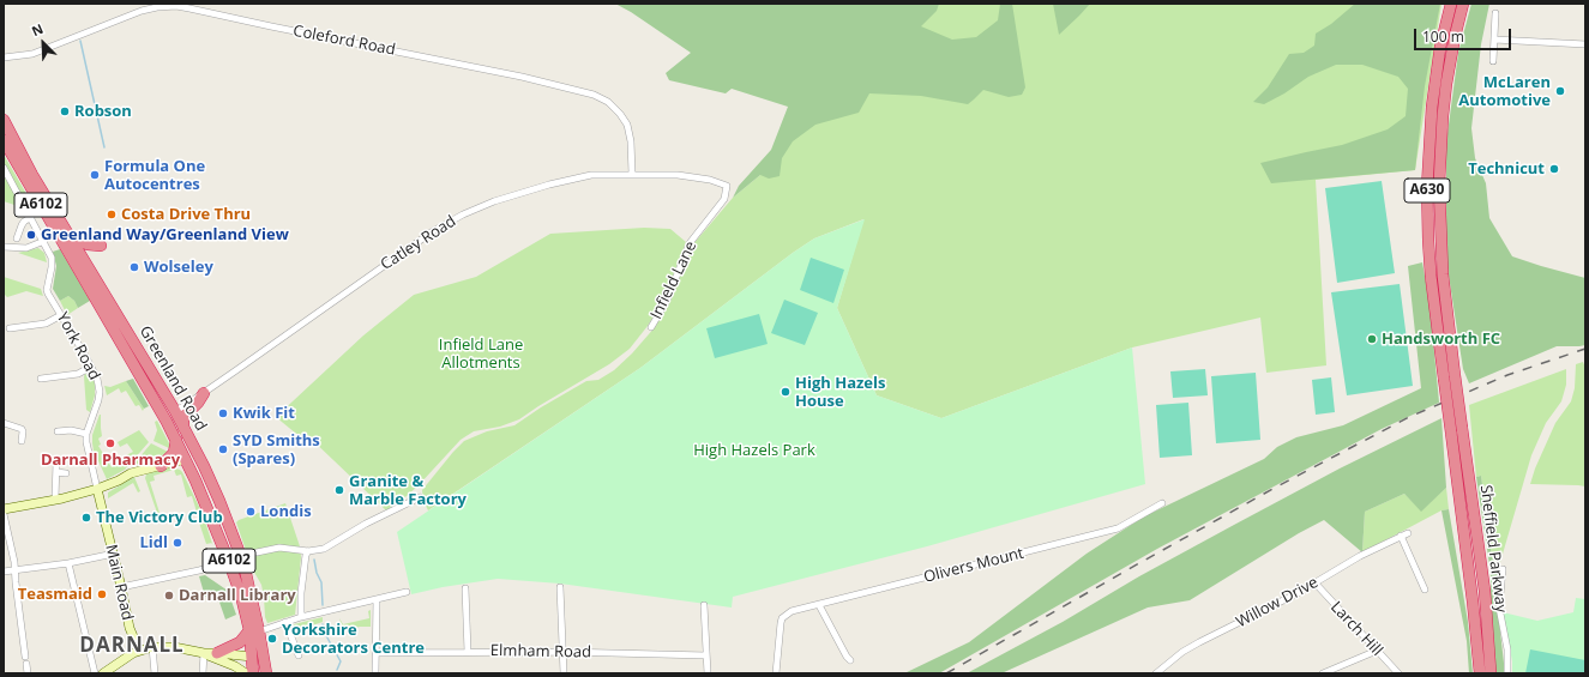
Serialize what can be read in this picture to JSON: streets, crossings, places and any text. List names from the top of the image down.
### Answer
{
  "streets": {
    "highway": [
      "A630",
      "A6102",
      "Greenland Road",
      "Sheffield Parkway"
    ],
    "main road": ["Main Road"],
    "street": [
      "Coleford Road",
      "Catley Road",
      "Infield Lane",
      "York Road",
      "Olivers Mount",
      "Willow Drive",
      "Larch Hill",
      "Elmham Road"
    ]
  },
  "crossings": [
    ["Coleford Road", "Catley Road"],
    ["Catley Road", "Infield Lane"],
    ["Catley Road", "Greenland Road"],
    ["York Road", "Main Road"],
    ["Willow Drive", "Larch Hill"]
  ],
  "districts": ["DARNALL"],
  "parks": ["Infield Lane Allotments", "High Hazels Park"],
  "places": [
    "McLaren Automotive",
    "Robson",
    "Technicut",
    "Formula One Autocentres",
    "Costa Drive Thru",
    "Greenland Way/Greenland View",
    "Wolseley",
    "Handsworth FC",
    "High Hazels House",
    "Kwik Fit",
    "Darnall Pharmacy",
    "SYD Smiths (Spares)",
    "Granite & Marble Factory",
    "Londis",
    "The Victory Club",
    "Lidl",
    "Teasmaid",
    "Darnall Library",
    "Yorkshire Decorators Centre"
  ],
  "scale_bar": "100 m",
  "north": "top left"
}
